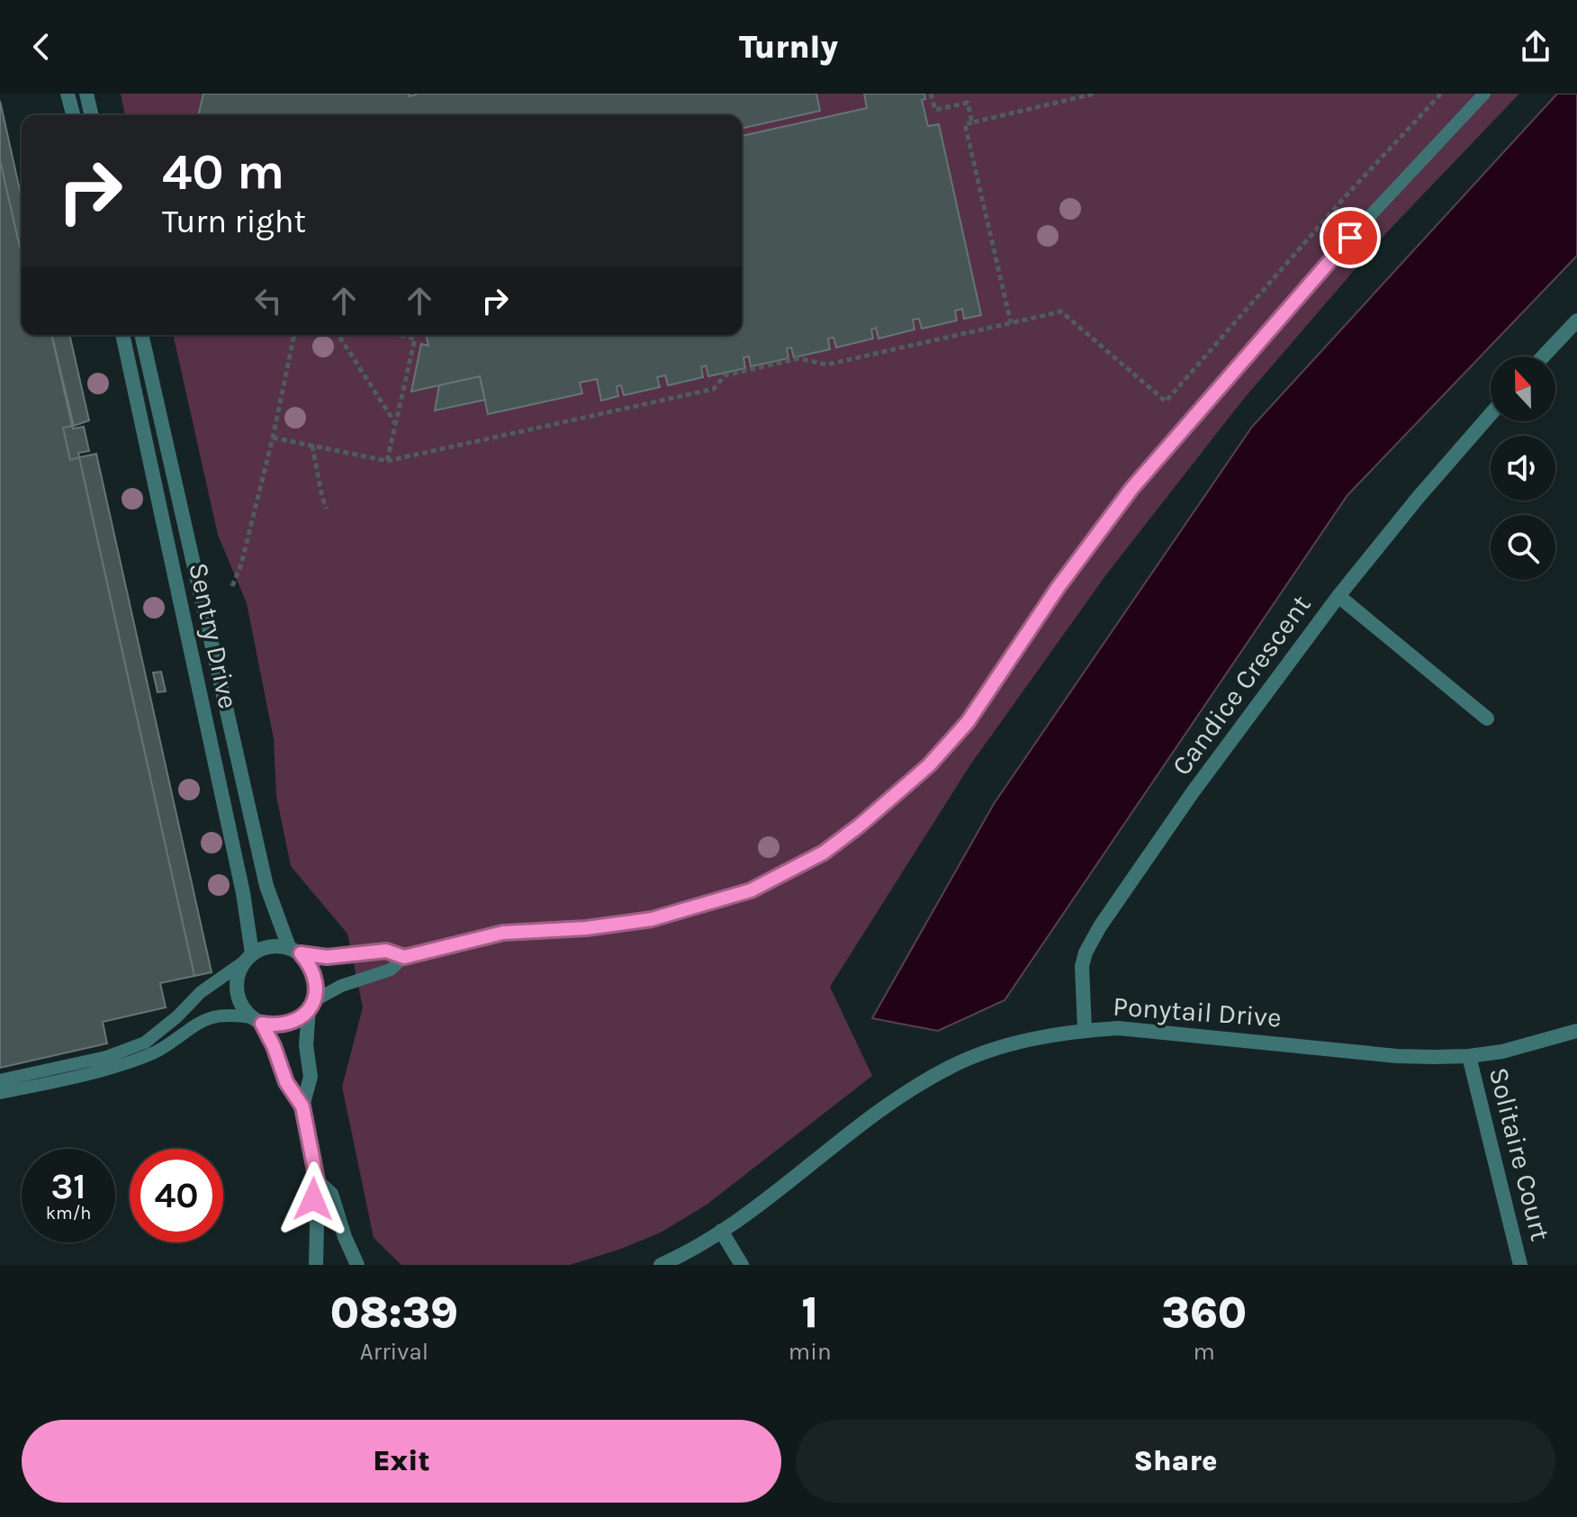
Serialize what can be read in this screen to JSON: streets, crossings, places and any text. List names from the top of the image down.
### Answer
{
  "streets": {
    "street": [
      "Sentry Drive",
      "Candice Crescent",
      "Ponytail Drive",
      "Solitaire Court"
    ]
  },
  "crossings": [
    ["Candice Crescent", "Ponytail Drive"],
    ["Ponytail Drive", "Solitaire Court"]
  ],
  "north": "top",
  "page": {
    "header": "Turnly",
    "turn": ["40 m", "Turn right"],
    "speed": "31 km/h",
    "limit": "40",
    "eta": [
      "08:39",
      "Arrival",
      "1",
      "min",
      "360",
      "m"
    ],
    "buttons": ["Exit", "Share"]
  }
}
